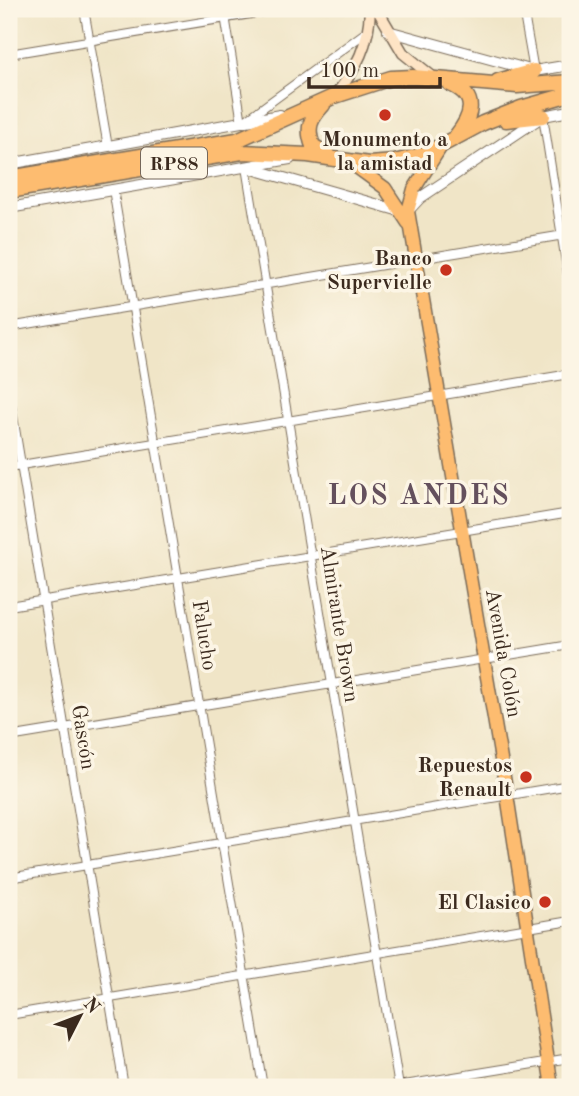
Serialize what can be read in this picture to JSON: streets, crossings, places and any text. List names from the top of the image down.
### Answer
{
  "streets": {
    "highway": ["RP88", "Avenida Colón"],
    "street": ["Almirante Brown", "Falucho", "Gascón"]
  },
  "crossings": [
    ["RP88", "Avenida Colón"]
  ],
  "districts": ["LOS ANDES"],
  "places": [
    "Monumento a la amistad",
    "Banco Supervielle",
    "Repuestos Renault",
    "El Clasico"
  ],
  "scale_bar": "100 m",
  "north": "top right"
}
